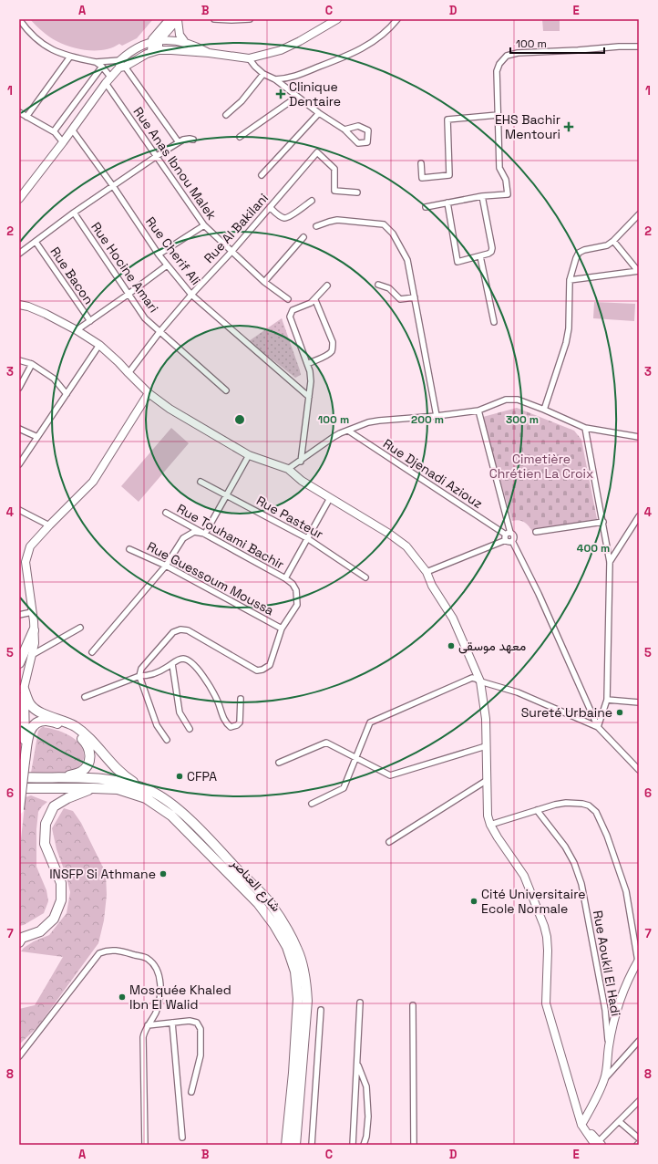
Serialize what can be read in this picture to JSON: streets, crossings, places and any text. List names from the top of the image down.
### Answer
{
  "streets": {
    "highway": ["شارع العناصر"],
    "street": [
      "Rue Anas Ibnou Malek",
      "Rue Al Bakilani",
      "Rue Cherif Ali",
      "Rue Hocine Amari",
      "Rue Bacon",
      "Rue Djenadi Aziouz",
      "Rue Pasteur",
      "Rue Touhami Bachir",
      "Rue Guessoum Moussa",
      "Rue Aoukil El Hadi"
    ]
  },
  "crossings": [
    ["Rue Anas Ibnou Malek", "Rue Al Bakilani"],
    ["Rue Al Bakilani", "Rue Cherif Ali"],
    ["Rue Al Bakilani", "Rue Hocine Amari"]
  ],
  "parks": ["Cimetière Chrétien La Croix"],
  "places": {
    "health": ["Clinique Dentaire", "EHS Bachir Mentouri"],
    "other": [
      "معهد موسقى",
      "Sureté Urbaine",
      "CFPA",
      "INSFP Si Athmane",
      "Cité Universitaire Ecole Normale",
      "Mosquée Khaled Ibn El Walid"
    ]
  },
  "scale_bar": "100 m",
  "grid": {
    "columns": [
      "A",
      "B",
      "C",
      "D",
      "E"
    ],
    "rows": [
      "1",
      "2",
      "3",
      "4",
      "5",
      "6",
      "7",
      "8"
    ]
  },
  "rings": [
    "100 m",
    "200 m",
    "300 m",
    "400 m"
  ]
}
